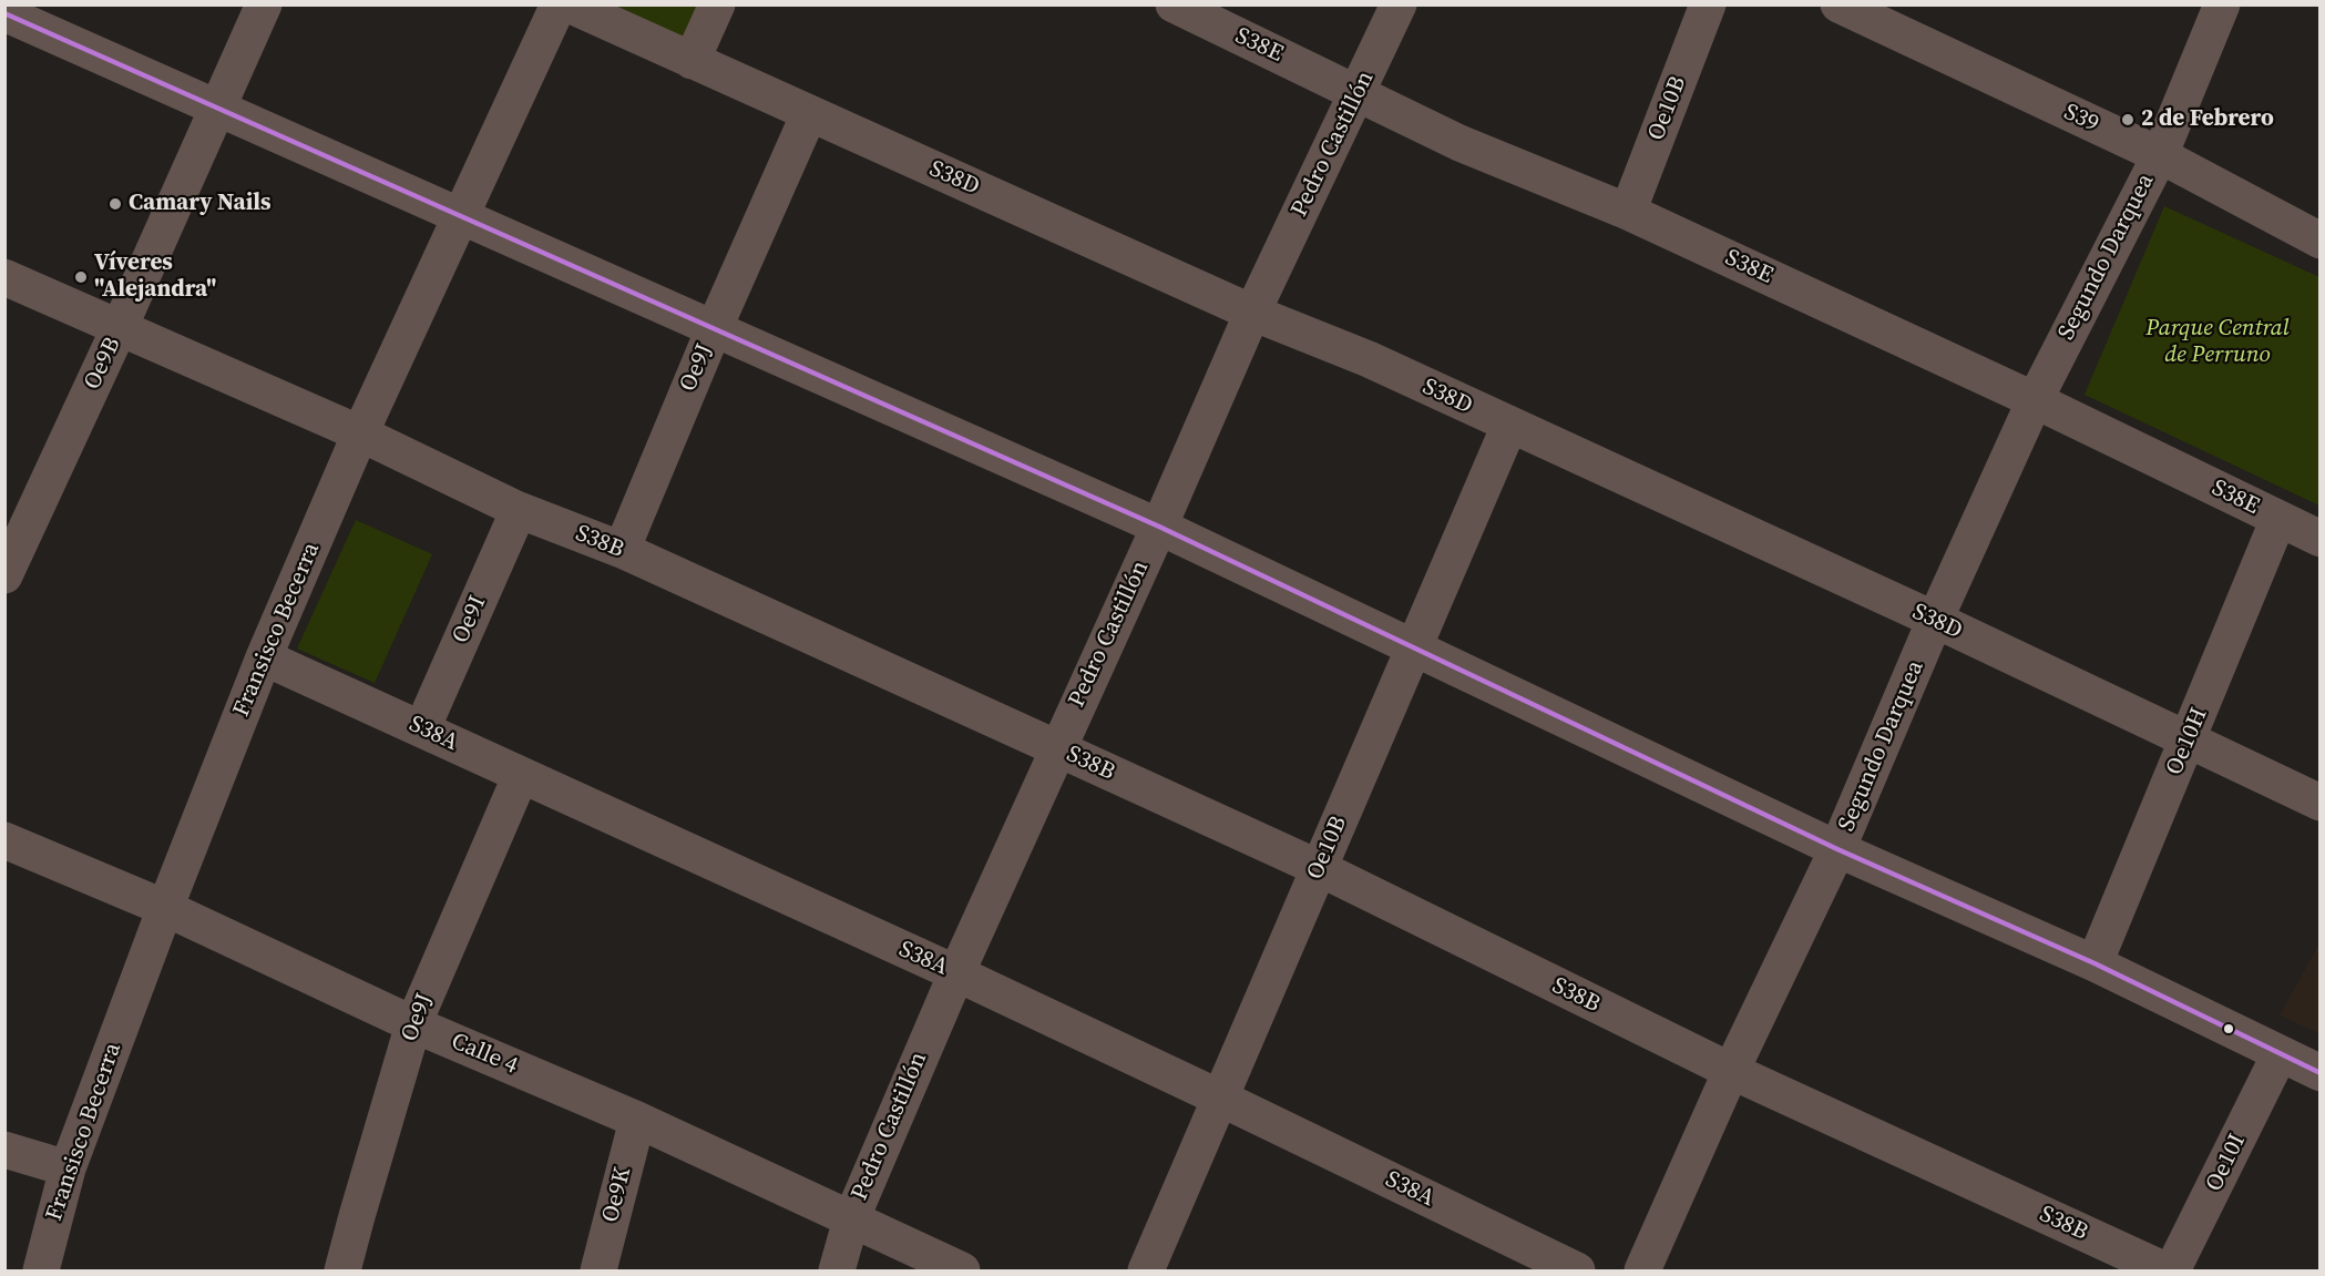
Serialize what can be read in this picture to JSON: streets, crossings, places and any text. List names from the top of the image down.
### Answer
{
  "streets": {
    "street": [
      "S38E",
      "Oe10B",
      "S39",
      "Pedro Castillón",
      "S38D",
      "Segundo Darquea",
      "Oe9B",
      "Oe9J",
      "S38B",
      "Oe9I",
      "Fransisco Becerra",
      "S38A",
      "Oe10H",
      "Calle 4",
      "Oe10I",
      "Oe9K"
    ]
  },
  "crossings": [
    ["S38E", "Oe10B"],
    ["S38E", "Pedro Castillón"],
    ["S38E", "Segundo Darquea"],
    ["S38E", "Oe10H"],
    ["Oe10B", "S38D"],
    ["Oe10B", "S38B"],
    ["Oe10B", "S38A"],
    ["S39", "Segundo Darquea"],
    ["Pedro Castillón", "S38D"],
    ["Pedro Castillón", "S38B"],
    ["Pedro Castillón", "S38A"],
    ["Pedro Castillón", "Calle 4"],
    ["S38D", "Segundo Darquea"],
    ["S38D", "Oe9J"],
    ["S38D", "Oe10H"],
    ["Segundo Darquea", "S38B"],
    ["Oe9B", "S38B"],
    ["Oe9J", "S38B"],
    ["Oe9J", "S38A"],
    ["Oe9J", "Calle 4"],
    ["S38B", "Oe9I"],
    ["S38B", "Fransisco Becerra"],
    ["Oe9I", "S38A"],
    ["Fransisco Becerra", "S38A"],
    ["Fransisco Becerra", "Calle 4"],
    ["Calle 4", "Oe9K"]
  ],
  "parks": ["Parque Central de Perruno"],
  "places": ["2 de Febrero", "Camary Nails", "Víveres \"Alejandra\""]
}
